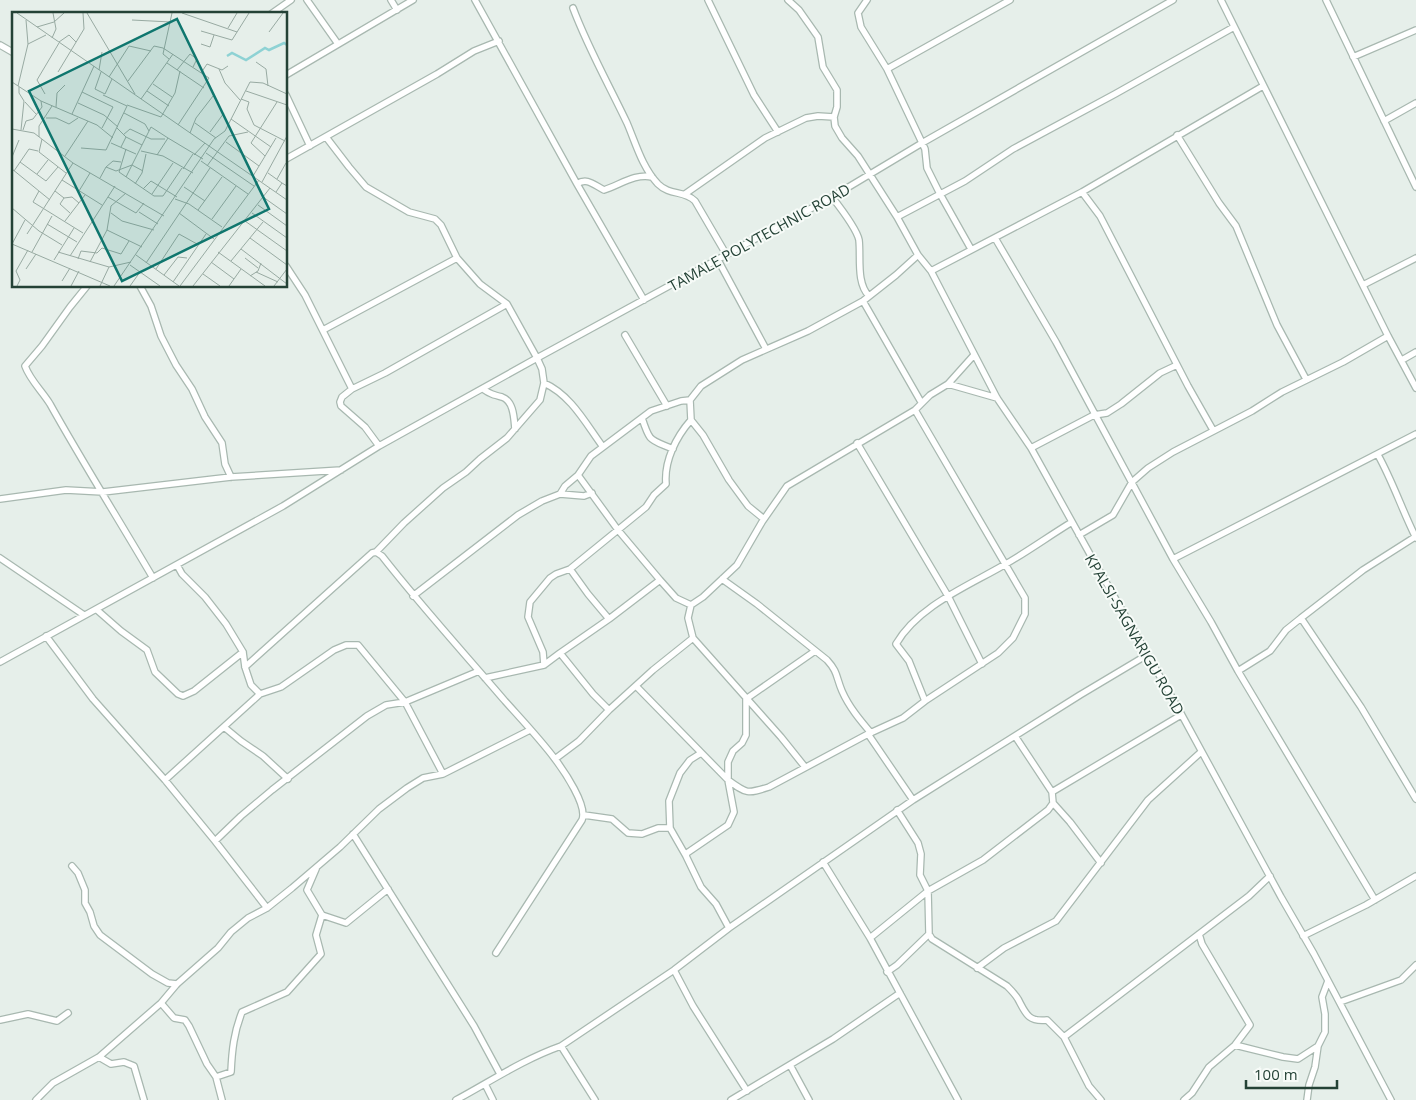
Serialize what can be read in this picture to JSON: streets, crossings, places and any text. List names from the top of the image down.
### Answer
{
  "streets": {
    "street": ["TAMALE POLYTECHNIC ROAD", "KPALSI-SAGNARIGU ROAD"]
  },
  "crossings": [
    ["TAMALE POLYTECHNIC ROAD", "KPALSI-SAGNARIGU ROAD"]
  ],
  "scale_bar": "100 m"
}
